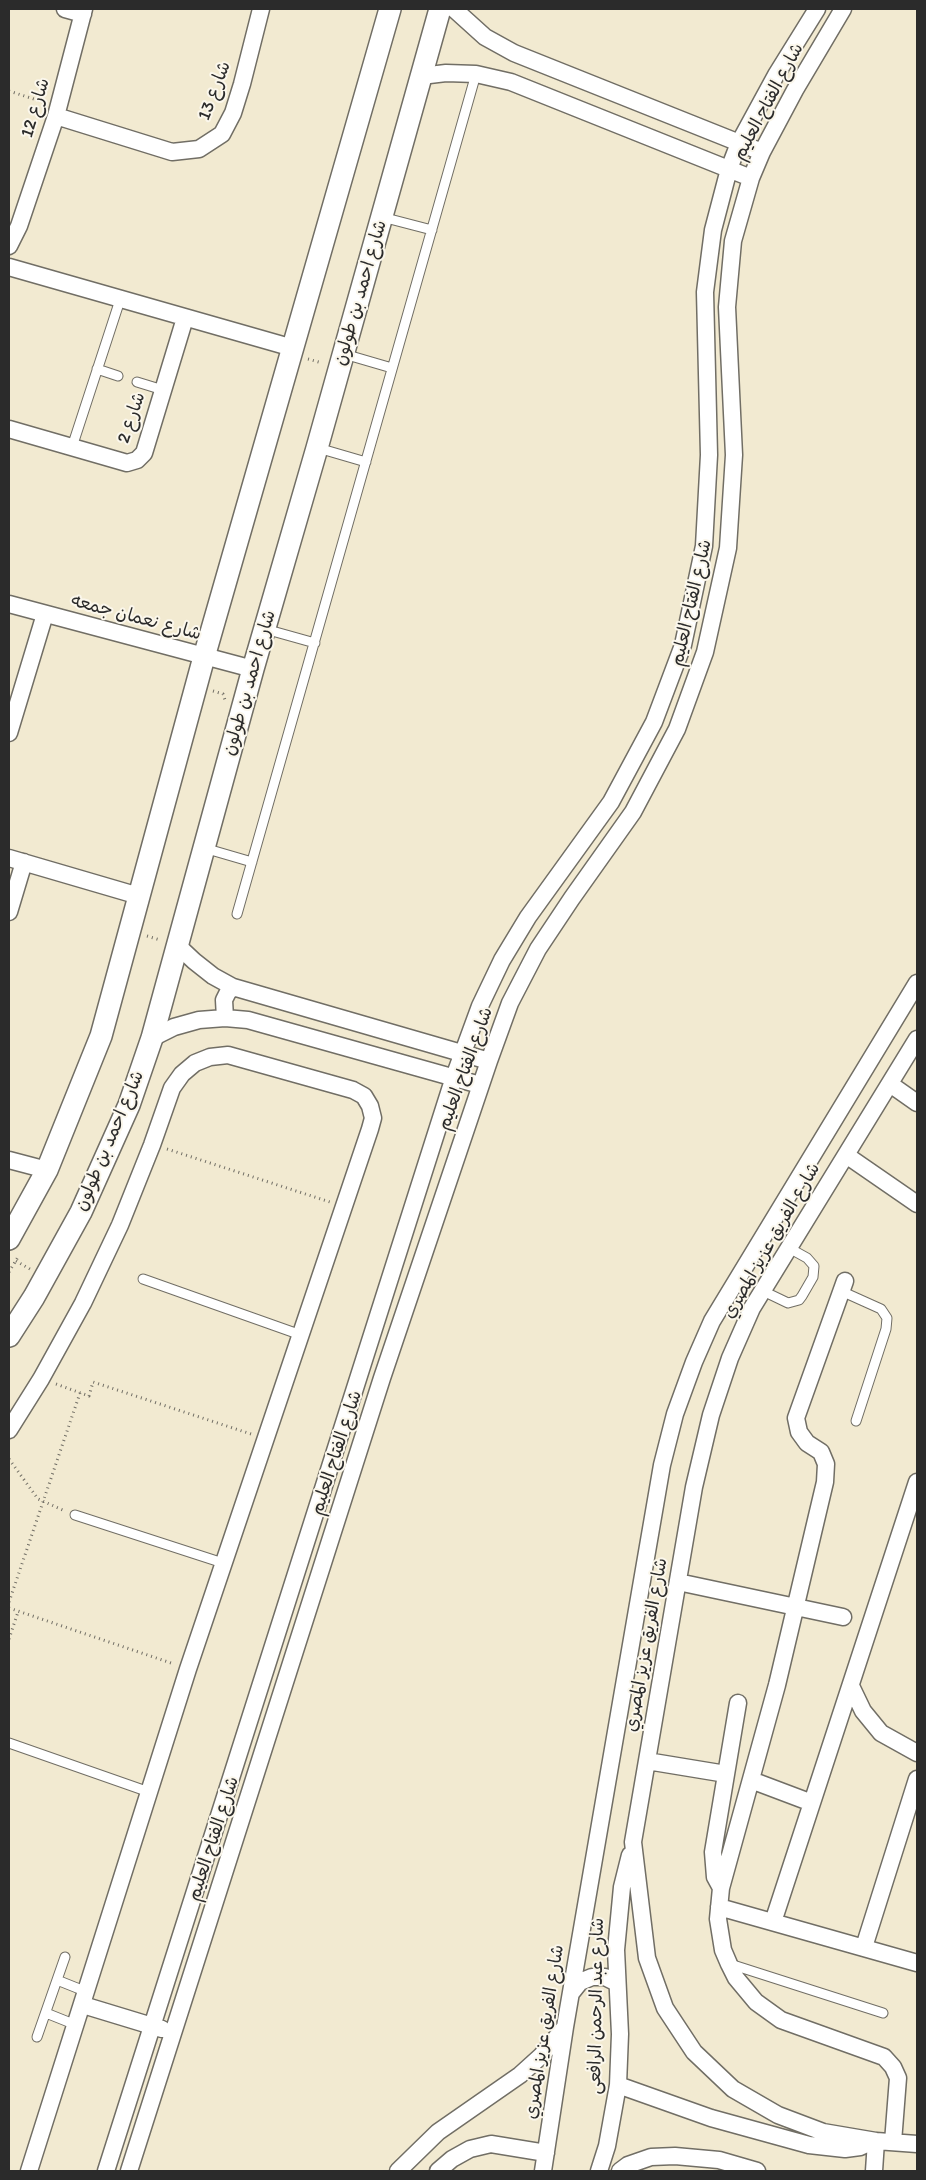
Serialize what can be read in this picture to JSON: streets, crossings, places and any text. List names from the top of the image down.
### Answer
{
  "streets": {
    "street": [
      "شارع 13",
      "شارع الفتاح العليم",
      "شارع 12",
      "شارع احمد بن طولون",
      "شارع 2",
      "شارع نعمان جمعه",
      "شارع الفريق عزيز المصري",
      "شارع عبد الرحمن الرافعى"
    ]
  },
  "crossings": [
    ["شارع 13", "شارع 12"],
    ["شارع احمد بن طولون", "شارع نعمان جمعه"],
    ["شارع الفريق عزيز المصري", "شارع عبد الرحمن الرافعى"]
  ]
}
